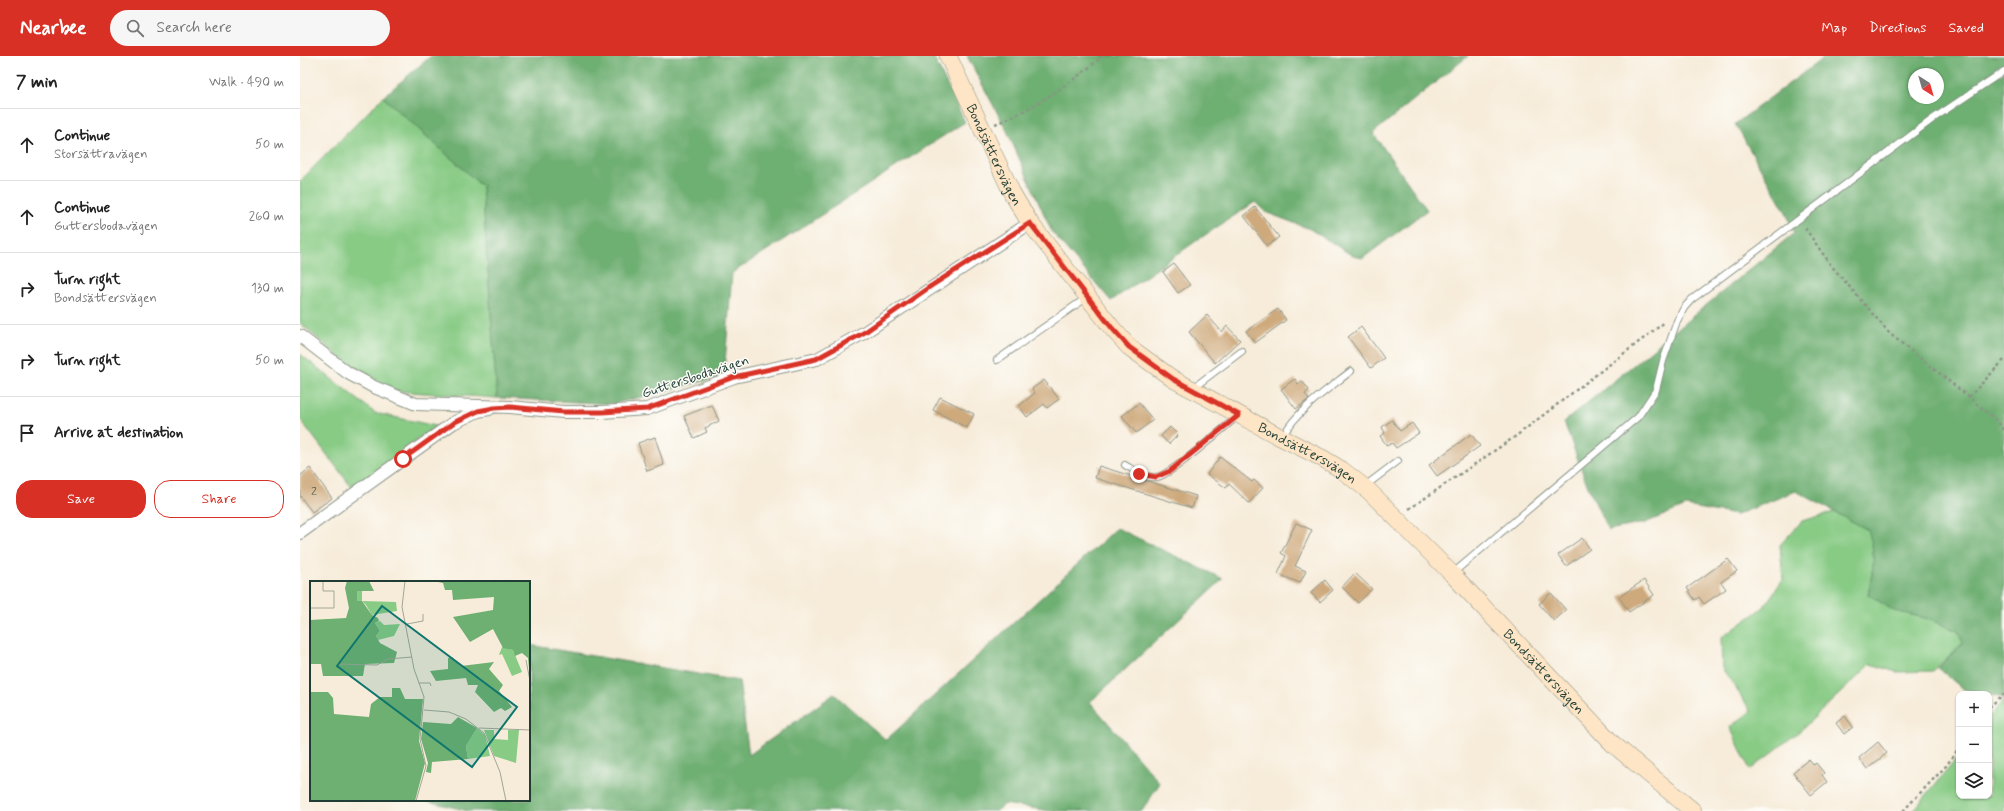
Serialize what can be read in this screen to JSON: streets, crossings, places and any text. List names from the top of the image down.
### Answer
{
  "streets": {
    "street": ["Bondsättersvägen", "Guttersbodavägen"]
  },
  "crossings": [
    ["Bondsättersvägen", "Guttersbodavägen"]
  ],
  "house_numbers": ["2"],
  "north": "bottom right",
  "page": {
    "header": "Nearbee",
    "search": "Search here",
    "nav": ["Map", "Directions", "Saved"],
    "heading": ["7 min", "Walk · 490 m"],
    "list": [
      ["Continue", "Storsättravägen", "50 m"],
      ["Continue", "Guttersbodavägen", "260 m"],
      ["Turn right", "Bondsättersvägen", "130 m"],
      ["Turn right", "50 m"],
      "Arrive at destination"
    ],
    "buttons": ["Save", "Share"],
    "map_buttons": ["+", "−"]
  }
}
